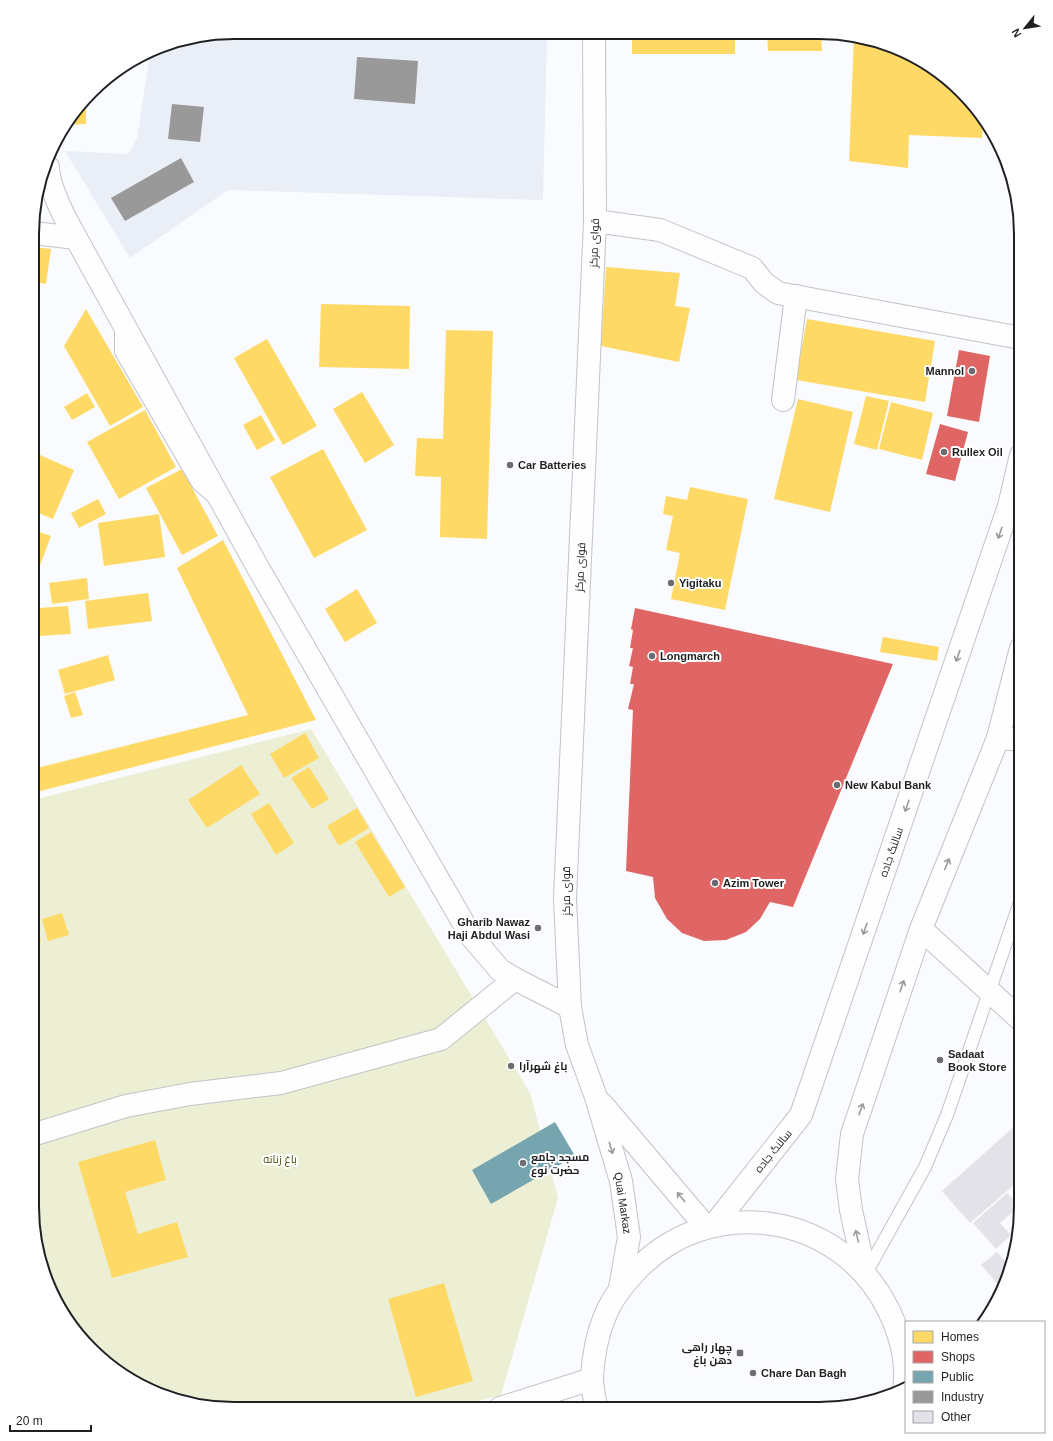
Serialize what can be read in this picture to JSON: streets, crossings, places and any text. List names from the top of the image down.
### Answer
{
  "streets": {
    "main road": ["قوای مرکز", "سالنگ جاده", "Quai Markaz"]
  },
  "crossings": [
    ["قوای مرکز", "Quai Markaz"]
  ],
  "one_way": ["Quai Markaz"],
  "parks": ["باغ زنانه"],
  "places": {
    "other": [
      "Mannol",
      "Rullex Oil",
      "Car Batteries",
      "Yigitaku",
      "Longmarch",
      "New Kabul Bank",
      "Azim Tower",
      "Gharib Nawaz Haji Abdul Wasi",
      "Sadaat Book Store",
      "باغ شهرآرا",
      "مسجد جامع حضرت نوع",
      "Chare Dan Bagh"
    ],
    "transit": ["چهار راهی دهن باغ"]
  },
  "legend": [
    "Homes",
    "Shops",
    "Public",
    "Industry",
    "Other"
  ],
  "scale_bar": "20 m",
  "north": "bottom left"
}
